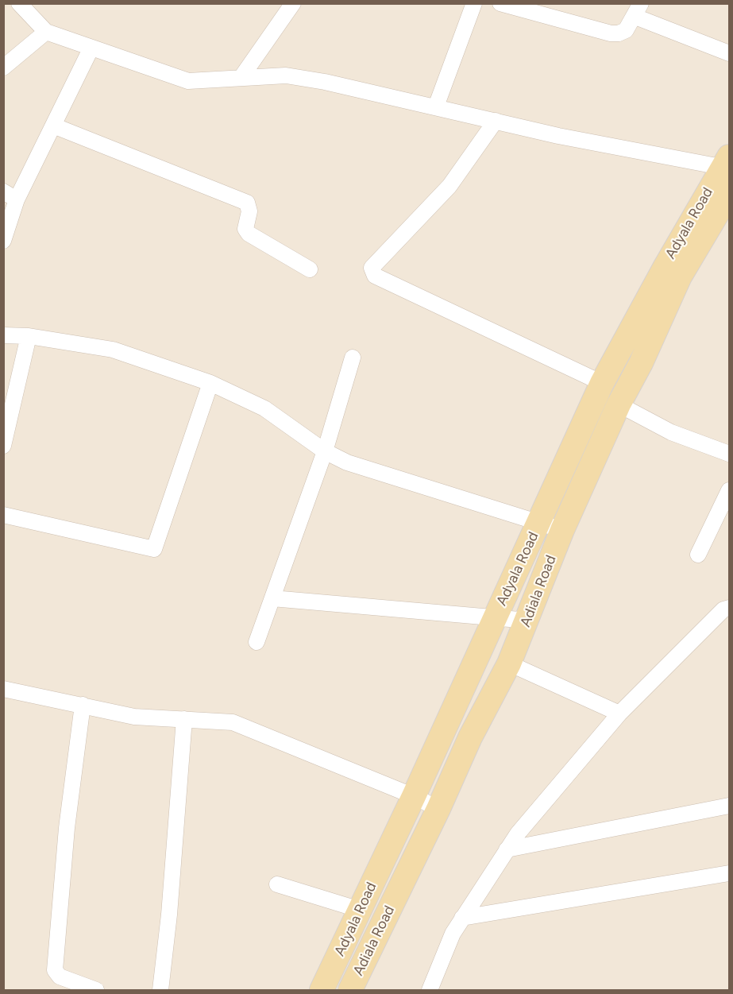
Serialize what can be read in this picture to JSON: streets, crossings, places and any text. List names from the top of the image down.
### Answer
{
  "streets": {
    "main road": ["Adyala Road", "Adiala Road"]
  }
}
